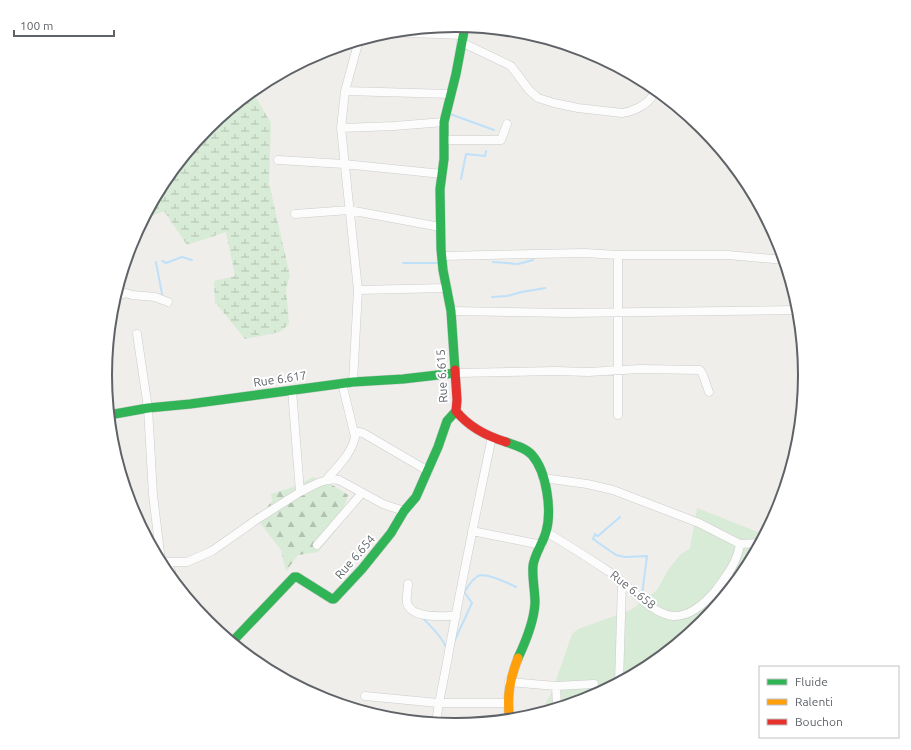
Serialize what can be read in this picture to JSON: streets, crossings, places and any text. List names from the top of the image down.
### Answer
{
  "streets": {
    "street": [
      "Rue 6.615",
      "Rue 6.617",
      "Rue 6.654",
      "Rue 6.658"
    ]
  },
  "crossings": [
    ["Rue 6.615", "Rue 6.617"],
    ["Rue 6.615", "Rue 6.654"],
    ["Rue 6.615", "Rue 6.658"]
  ],
  "legend": ["Fluide", "Ralenti", "Bouchon"],
  "scale_bar": "100 m"
}
